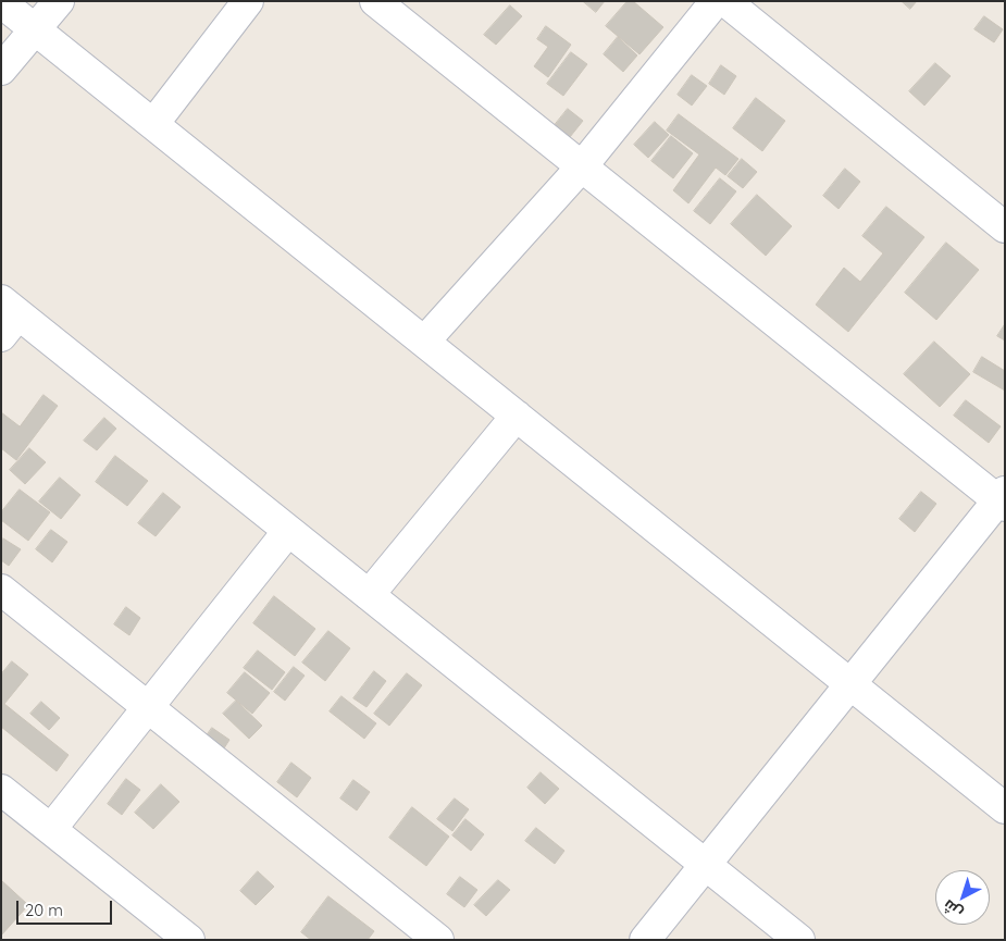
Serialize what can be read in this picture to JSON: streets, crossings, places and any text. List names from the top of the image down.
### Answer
{
  "scale_bar": "20 m",
  "north": "bottom left"
}
